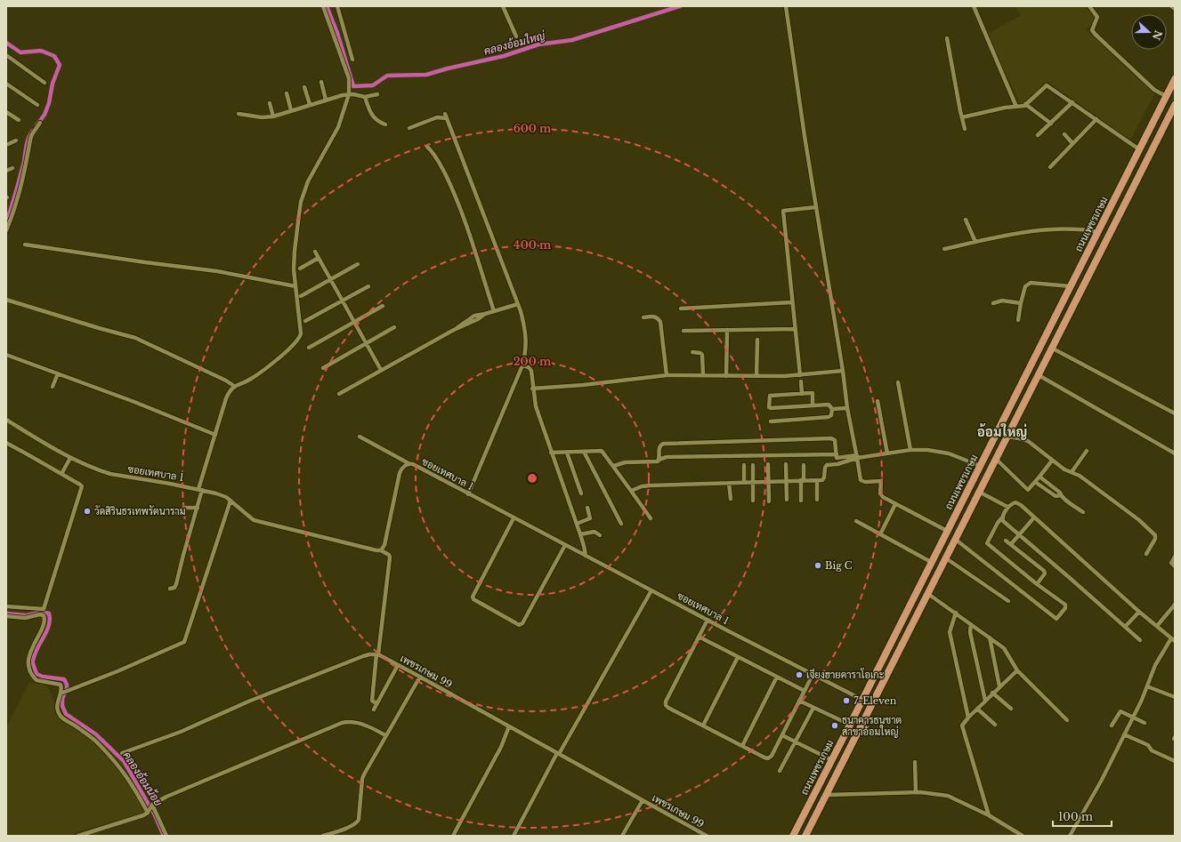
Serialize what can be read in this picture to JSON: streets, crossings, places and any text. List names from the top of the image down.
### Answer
{
  "streets": {
    "main road": ["ถนนเพชรเกษม"],
    "street": ["ซอยเทศบาล 1", "เพชรเกษม 99"]
  },
  "crossings": [
    ["ถนนเพชรเกษม", "ซอยเทศบาล 1"]
  ],
  "districts": ["อ้อมใหญ่"],
  "water": ["คลองอ้อมใหญ่", "คลองอ้อมน้อย"],
  "places": [
    "วัดสิรินธรเทพรัตนาราม",
    "Big C",
    "เจียงฮายคาราโอเกะ",
    "7-Eleven",
    "ธนาคารธนชาต สาขาอ้อมใหญ่"
  ],
  "scale_bar": "100 m",
  "north": "right",
  "rings": ["600 m", "400 m", "200 m"]
}
